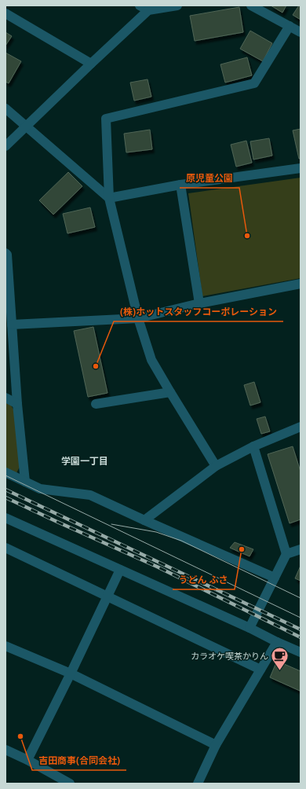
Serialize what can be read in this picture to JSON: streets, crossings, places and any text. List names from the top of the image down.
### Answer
{
  "districts": ["学園一丁目"],
  "places": {
    "other": [
      "原児童公園",
      "(株)ホットスタッフコーポレーション",
      "うどん ふさ",
      "吉田商事(合同会社)"
    ],
    "cafe": ["カラオケ喫茶かりん"]
  }
}
